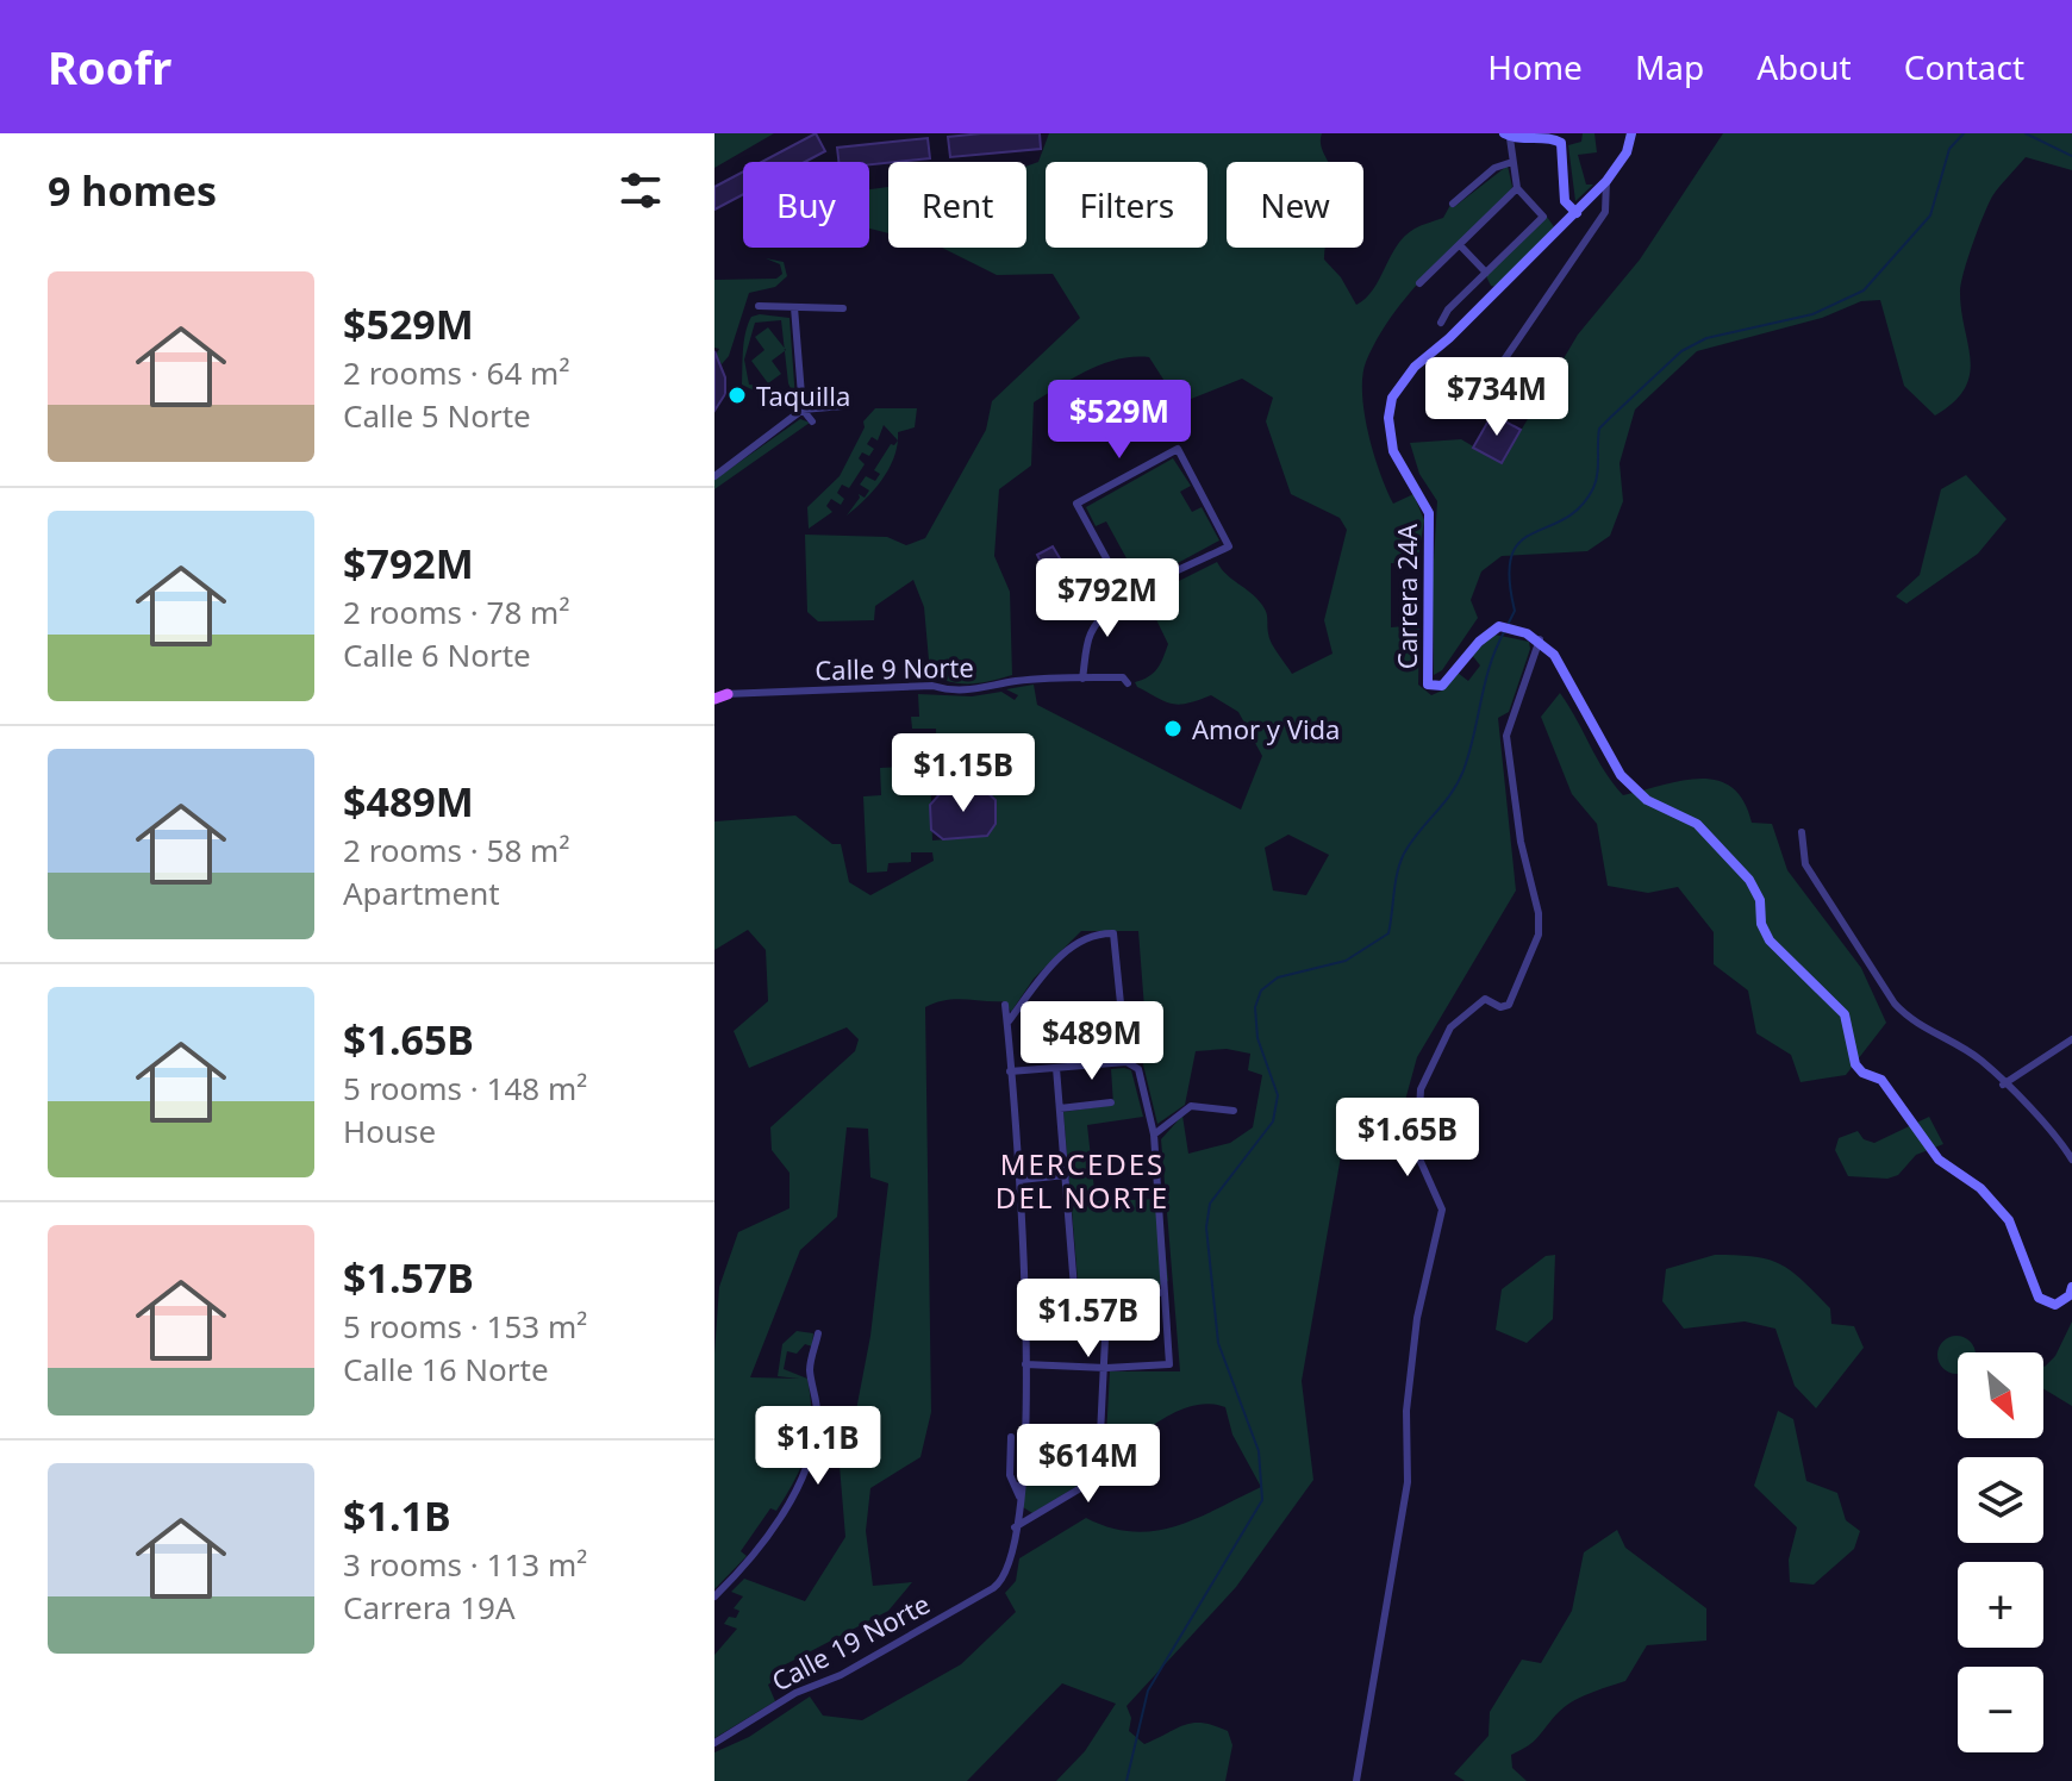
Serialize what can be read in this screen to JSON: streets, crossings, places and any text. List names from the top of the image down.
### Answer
{
  "streets": {
    "street": ["Carrera 24A", "Calle 9 Norte", "Calle 19 Norte"]
  },
  "districts": ["MERCEDES DEL NORTE"],
  "places": ["Taquilla", "Amor y Vida"],
  "north": "bottom right",
  "page": {
    "header": "Roofr",
    "nav": [
      "Home",
      "Map",
      "About",
      "Contact"
    ],
    "heading": "9 homes",
    "chip": [
      "Buy",
      "Rent",
      "Filters",
      "New"
    ],
    "list": [
      {
        "name": "$529M",
        "note": "2 rooms · 64 m² · Calle 5 Norte"
      },
      {
        "name": "$792M",
        "note": "2 rooms · 78 m² · Calle 6 Norte"
      },
      {
        "name": "$489M",
        "note": "2 rooms · 58 m² · Apartment"
      },
      {
        "name": "$1.65B",
        "note": "5 rooms · 148 m² · House"
      },
      {
        "name": "$1.57B",
        "note": "5 rooms · 153 m² · Calle 16 Norte"
      },
      {
        "name": "$1.1B",
        "note": "3 rooms · 113 m² · Carrera 19A"
      }
    ],
    "price": [
      "$734M",
      "$529M",
      "$792M",
      "$1.15B",
      "$489M",
      "$1.65B",
      "$1.57B",
      "$1.1B",
      "$614M"
    ],
    "map_buttons": ["+", "−"]
  }
}
